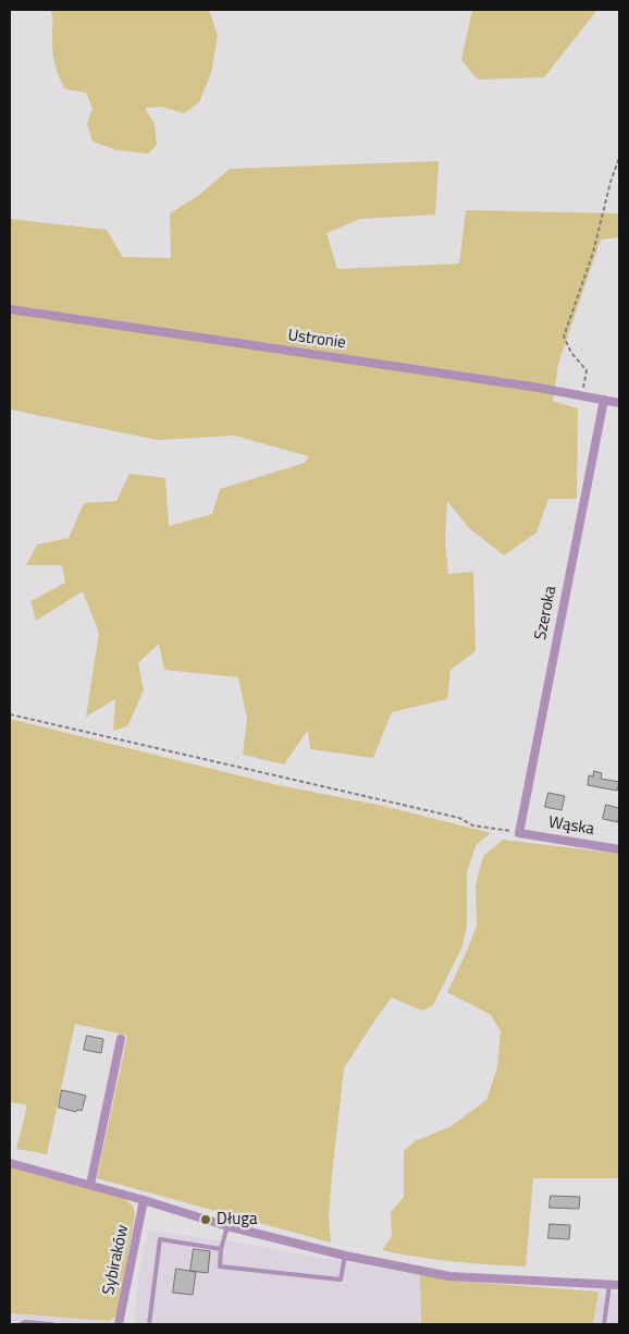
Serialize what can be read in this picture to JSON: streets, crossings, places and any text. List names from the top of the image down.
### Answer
{
  "streets": {
    "street": [
      "Ustronie",
      "Szeroka",
      "Wąska",
      "Sybiraków"
    ]
  },
  "crossings": [
    ["Ustronie", "Szeroka"],
    ["Szeroka", "Wąska"]
  ],
  "places": ["Długa"]
}
